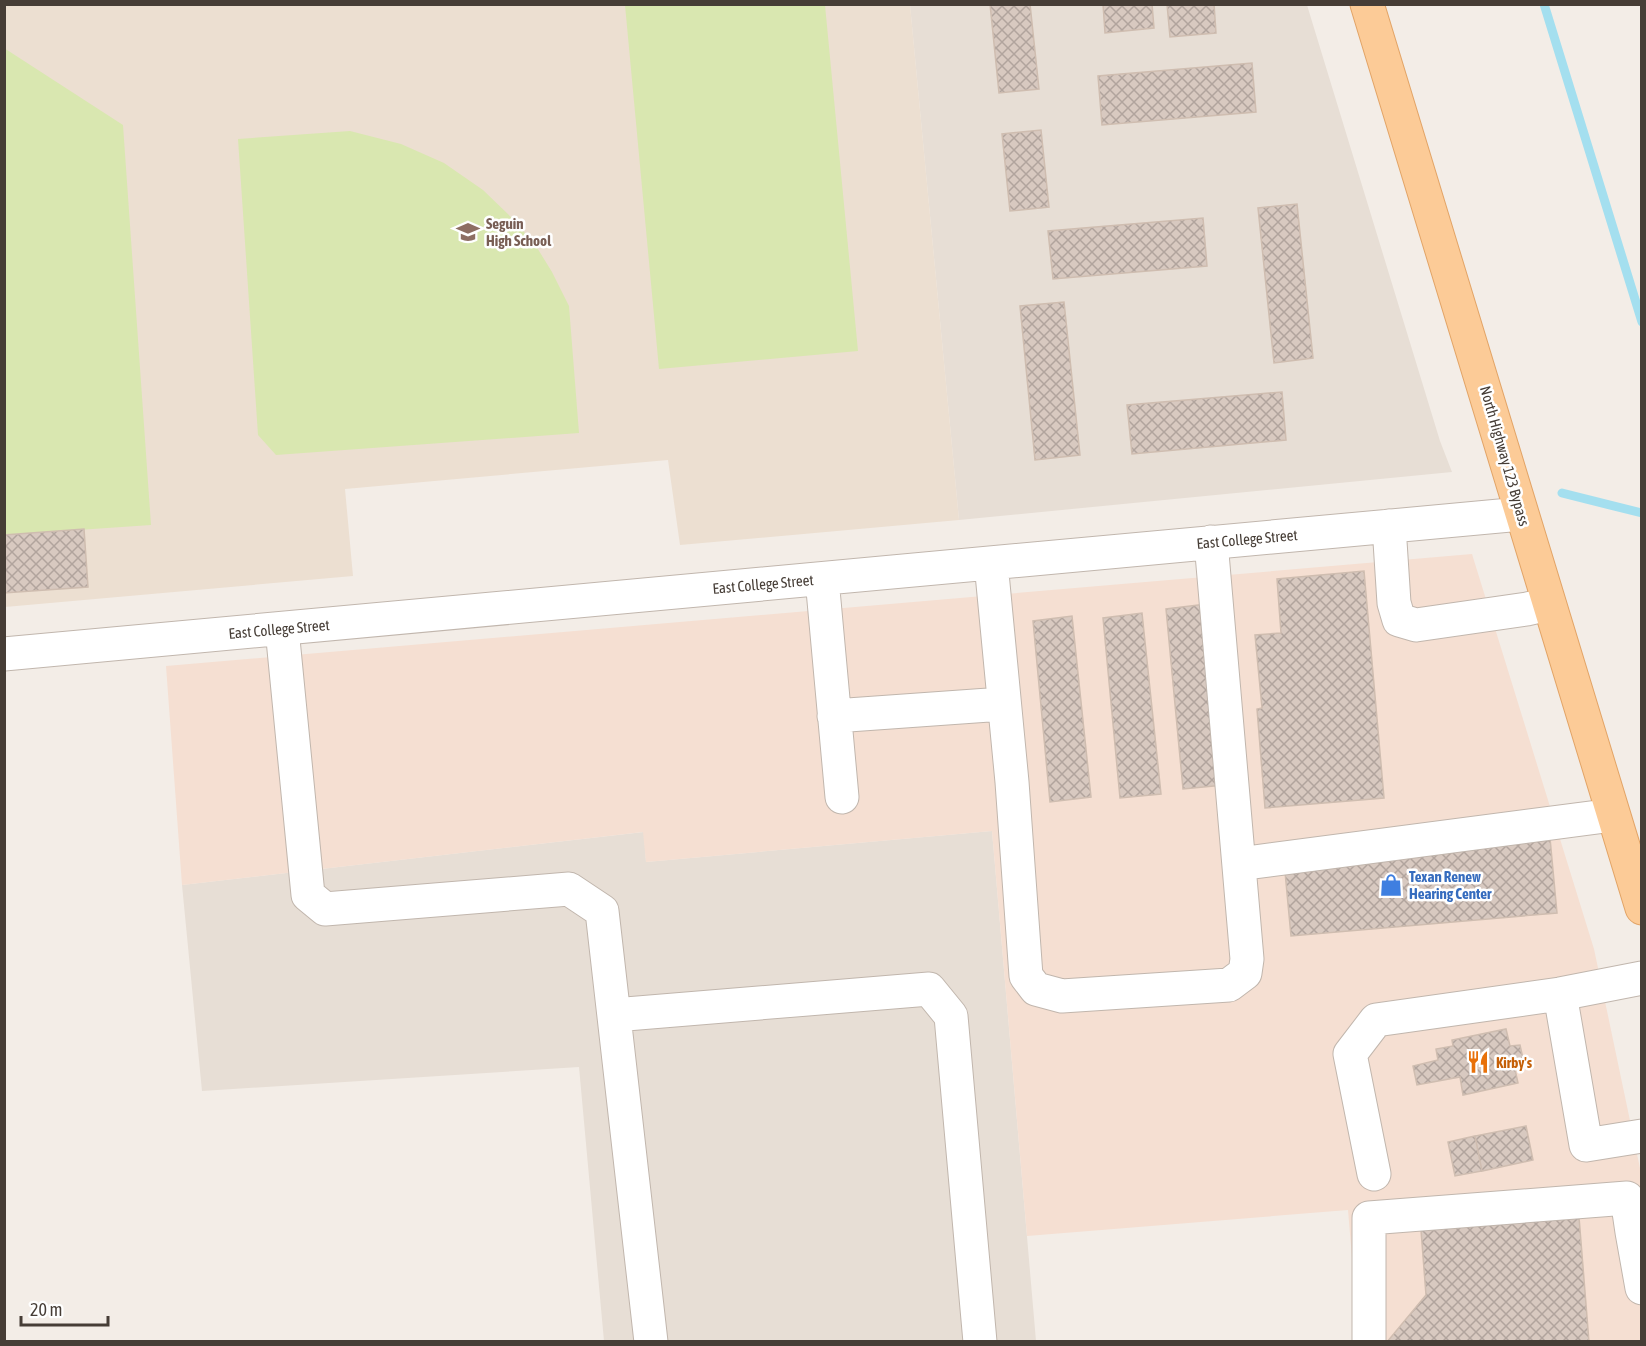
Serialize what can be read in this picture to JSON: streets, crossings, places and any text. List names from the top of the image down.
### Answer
{
  "streets": {
    "main road": ["North Highway 123 Bypass"],
    "street": ["East College Street"]
  },
  "crossings": [
    ["North Highway 123 Bypass", "East College Street"]
  ],
  "places": {
    "school or university": ["Seguin High School"],
    "shop": ["Texan Renew Hearing Center"],
    "restaurant": ["Kirby's"]
  },
  "scale_bar": "20 m"
}
